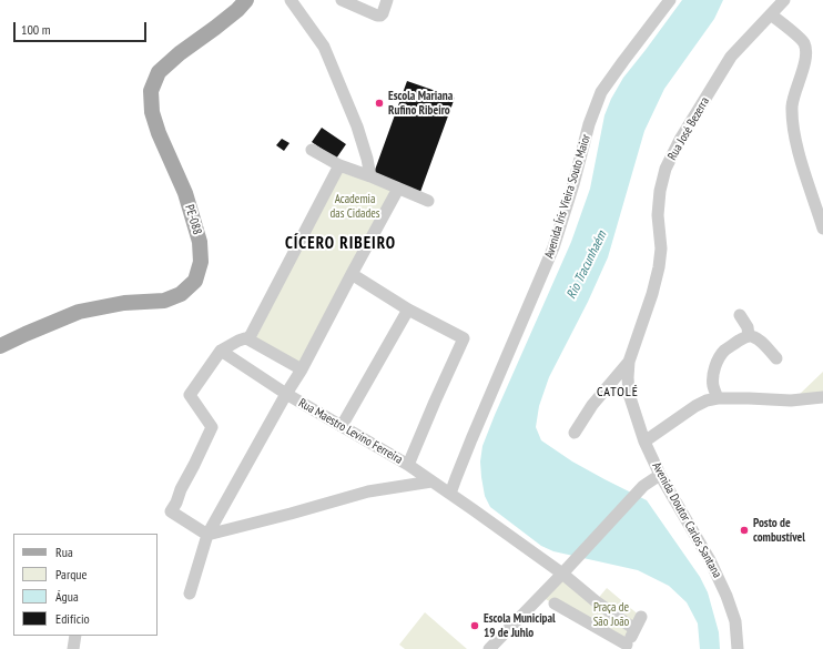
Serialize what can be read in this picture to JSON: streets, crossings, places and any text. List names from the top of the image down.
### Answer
{
  "streets": {
    "main road": ["PE-088"],
    "street": [
      "Rua José Bezerra",
      "Avenida Íris Vieira Souto Maior",
      "Rua Maestro Levino Ferreira",
      "Avenida Doutor Carlos Santana"
    ]
  },
  "crossings": [
    ["Rua José Bezerra", "Avenida Doutor Carlos Santana"],
    ["Avenida Íris Vieira Souto Maior", "Rua Maestro Levino Ferreira"]
  ],
  "districts": ["CÍCERO RIBEIRO", "CATOLÉ"],
  "water": ["Rio Tracunhaém"],
  "parks": ["Academia das Cidades", "Praça de São João"],
  "places": ["Escola Mariana Rufino Ribeiro", "Posto de combustível", "Escola Municipal 19 de Juhlo"],
  "legend": [
    "Rua",
    "Parque",
    "Água",
    "Edifício"
  ],
  "scale_bar": "100 m"
}
